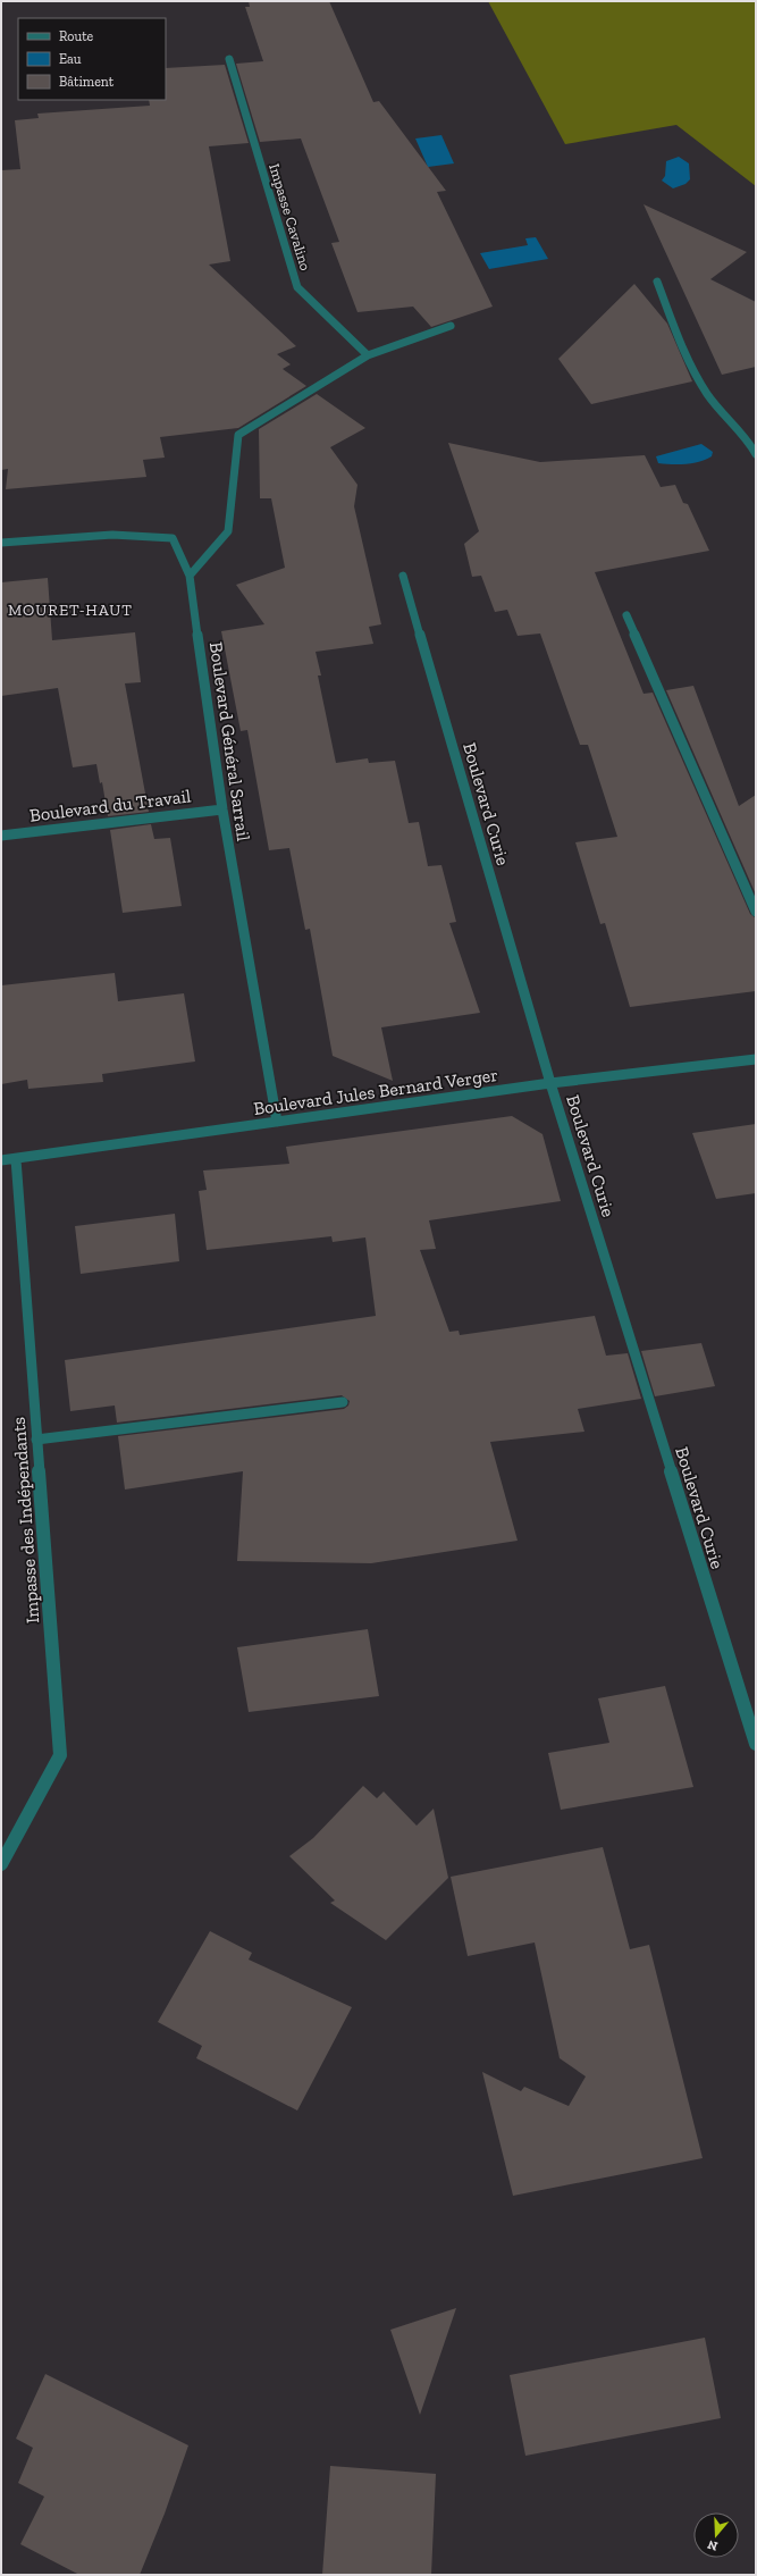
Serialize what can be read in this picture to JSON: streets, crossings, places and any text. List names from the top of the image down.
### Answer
{
  "streets": {
    "street": [
      "Impasse Cavalino",
      "Boulevard Général Sarrail",
      "Boulevard Curie",
      "Boulevard du Travail",
      "Boulevard Jules Bernard Verger",
      "Impasse des Indépendants"
    ]
  },
  "crossings": [
    ["Boulevard Général Sarrail", "Boulevard du Travail"],
    ["Boulevard Général Sarrail", "Boulevard Jules Bernard Verger"],
    ["Boulevard Curie", "Boulevard Jules Bernard Verger"],
    ["Boulevard Jules Bernard Verger", "Impasse des Indépendants"]
  ],
  "districts": ["MOURET-HAUT"],
  "legend": ["Route", "Eau", "Bâtiment"],
  "north": "bottom"
}
